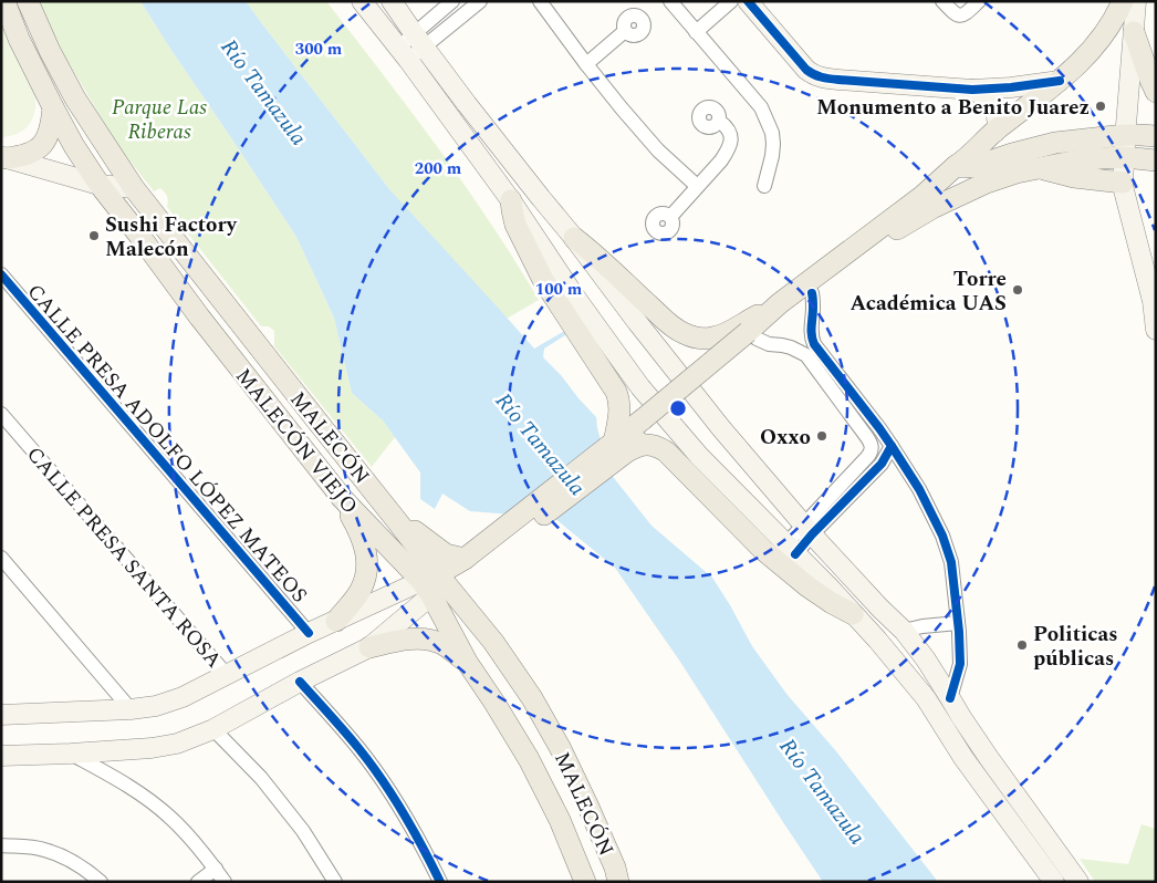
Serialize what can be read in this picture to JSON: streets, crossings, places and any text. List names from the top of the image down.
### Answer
{
  "streets": {
    "main road": ["MALECÓN", "MALECÓN VIEJO"],
    "street": ["CALLE PRESA ADOLFO LÓPEZ MATEOS", "CALLE PRESA SANTA ROSA"]
  },
  "crossings": [
    ["MALECÓN", "MALECÓN VIEJO"]
  ],
  "water": ["Río Tamazula"],
  "parks": ["Parque Las Riberas"],
  "places": [
    "Monumento a Benito Juarez",
    "Sushi Factory Malecón",
    "Torre Académica UAS",
    "Oxxo",
    "Politicas públicas"
  ],
  "rings": ["300 m", "200 m", "100 m"]
}
